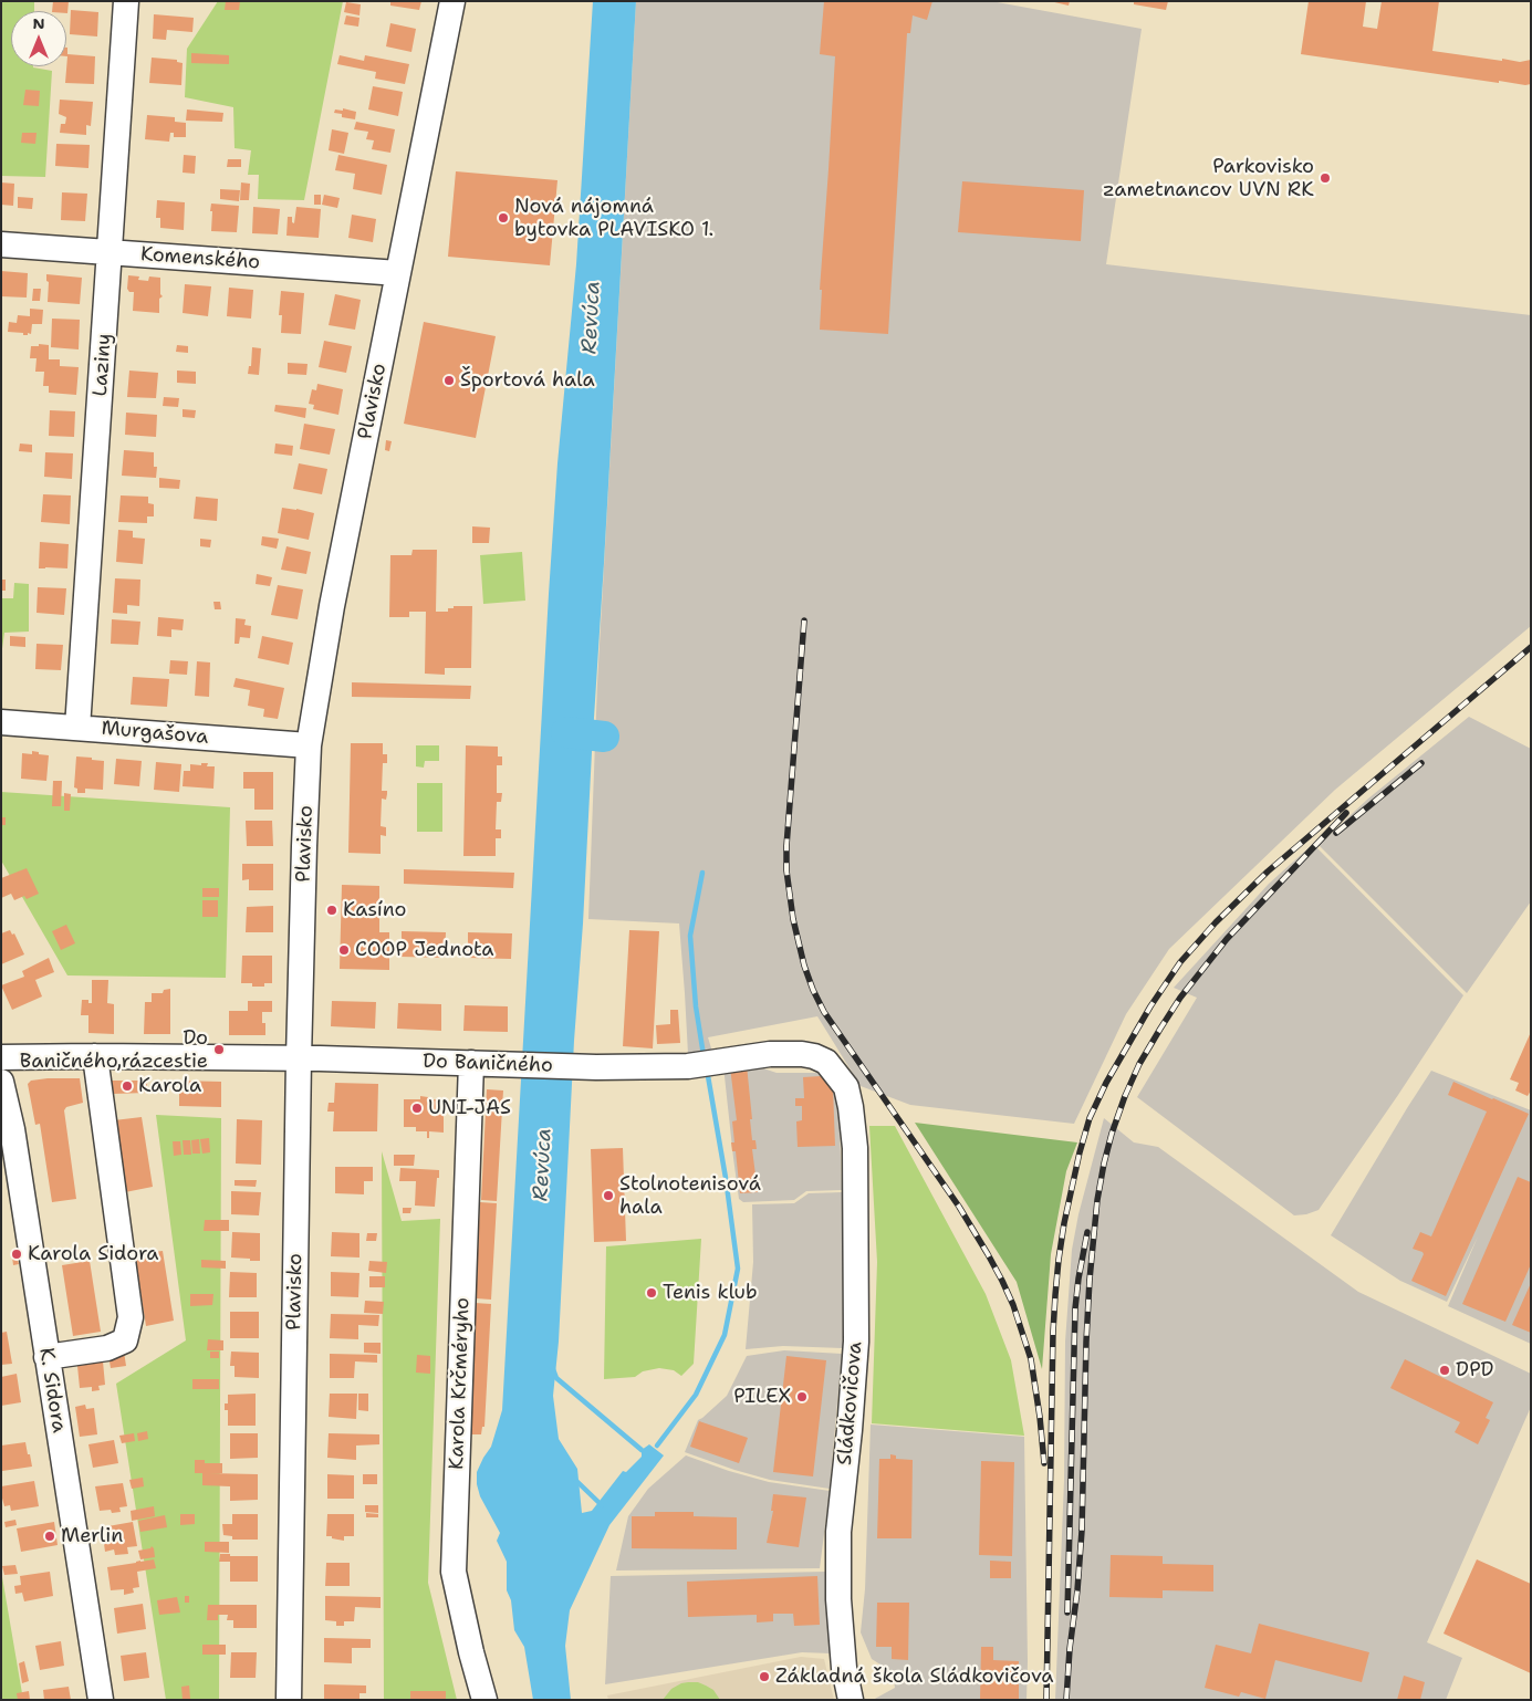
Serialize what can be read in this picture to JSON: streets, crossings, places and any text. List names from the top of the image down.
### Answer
{
  "streets": {
    "street": [
      "Komenského",
      "Laziny",
      "Plavisko",
      "Murgašova",
      "Do Baničného",
      "Karola Krčméryho",
      "K. Sidora",
      "Sládkovičova"
    ]
  },
  "crossings": [
    ["Komenského", "Laziny"],
    ["Komenského", "Plavisko"],
    ["Laziny", "Murgašova"],
    ["Plavisko", "Murgašova"],
    ["Plavisko", "Do Baničného"],
    ["Do Baničného", "Karola Krčméryho"],
    ["Do Baničného", "Sládkovičova"]
  ],
  "water": ["Revúca"],
  "places": [
    "Parkovisko zametnancov UVN RK",
    "Nová nájomná bytovka PLAVISKO 1.",
    "Športová hala",
    "Kasíno",
    "COOP Jednota",
    "Do Baničného,rázcestie",
    "Karola",
    "UNI-JAS",
    "Stolnotenisová hala",
    "Karola Sidora",
    "Tenis klub",
    "DPD",
    "PILEX",
    "Merlin",
    "Základná škola Sládkovičova"
  ],
  "north": "top"
}
